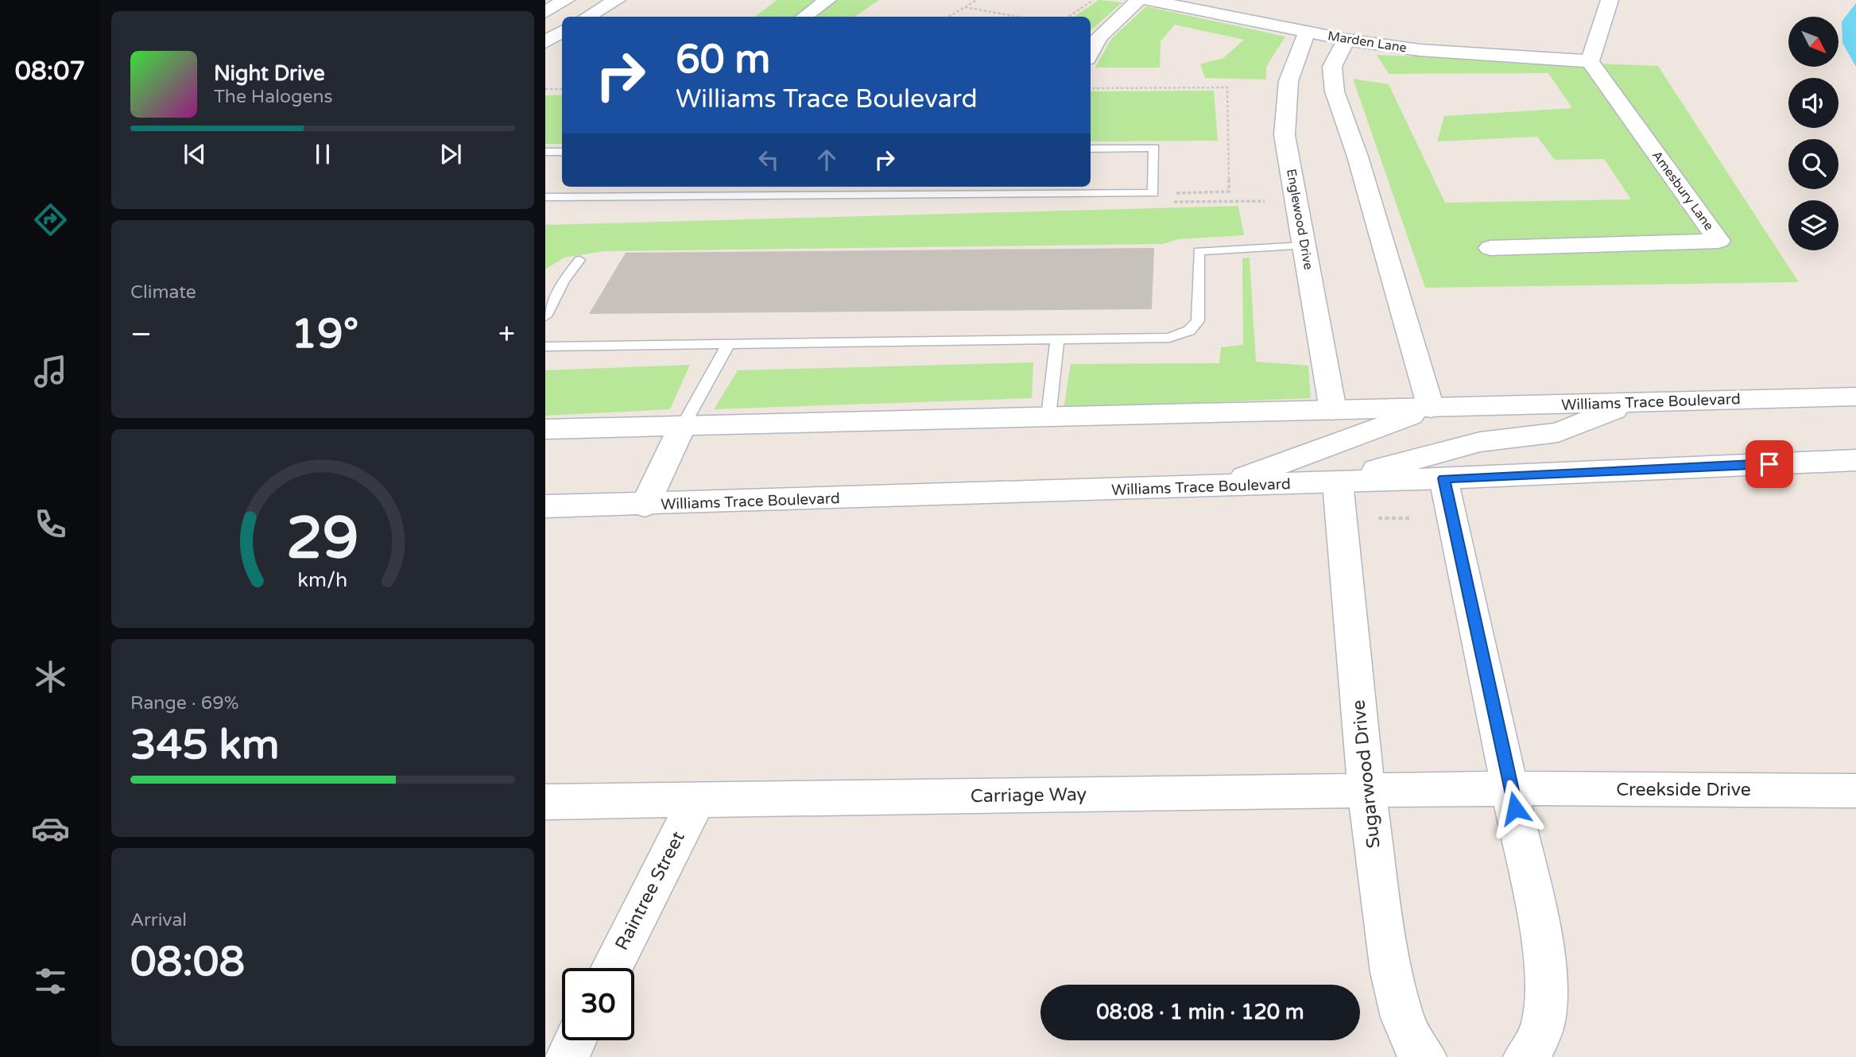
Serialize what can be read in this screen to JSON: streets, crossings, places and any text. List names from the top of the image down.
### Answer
{
  "streets": {
    "street": [
      "Marden Lane",
      "Amesbury Lane",
      "Englewood Drive",
      "Williams Trace Boulevard",
      "Sugarwood Drive",
      "Creekside Drive",
      "Carriage Way",
      "Raintree Street"
    ]
  },
  "crossings": [
    ["Marden Lane", "Amesbury Lane"],
    ["Marden Lane", "Englewood Drive"],
    ["Englewood Drive", "Williams Trace Boulevard"],
    ["Williams Trace Boulevard", "Sugarwood Drive"],
    ["Sugarwood Drive", "Carriage Way"],
    ["Creekside Drive", "Carriage Way"],
    ["Carriage Way", "Raintree Street"]
  ],
  "north": "bottom right",
  "page": {
    "tabs": "08:07",
    "turn": ["60 m", "Williams Trace Boulevard"],
    "song": ["Night Drive", "The Halogens"],
    "tile": [
      "Climate",
      ["Range · 69%", "345 km"],
      ["Arrival", "08:08"]
    ],
    "heat": ["−", "19°", "+"],
    "limit": "30",
    "trip": "08:08 · 1 min · 120 m",
    "gauge": ["29", "km/h"]
  }
}
